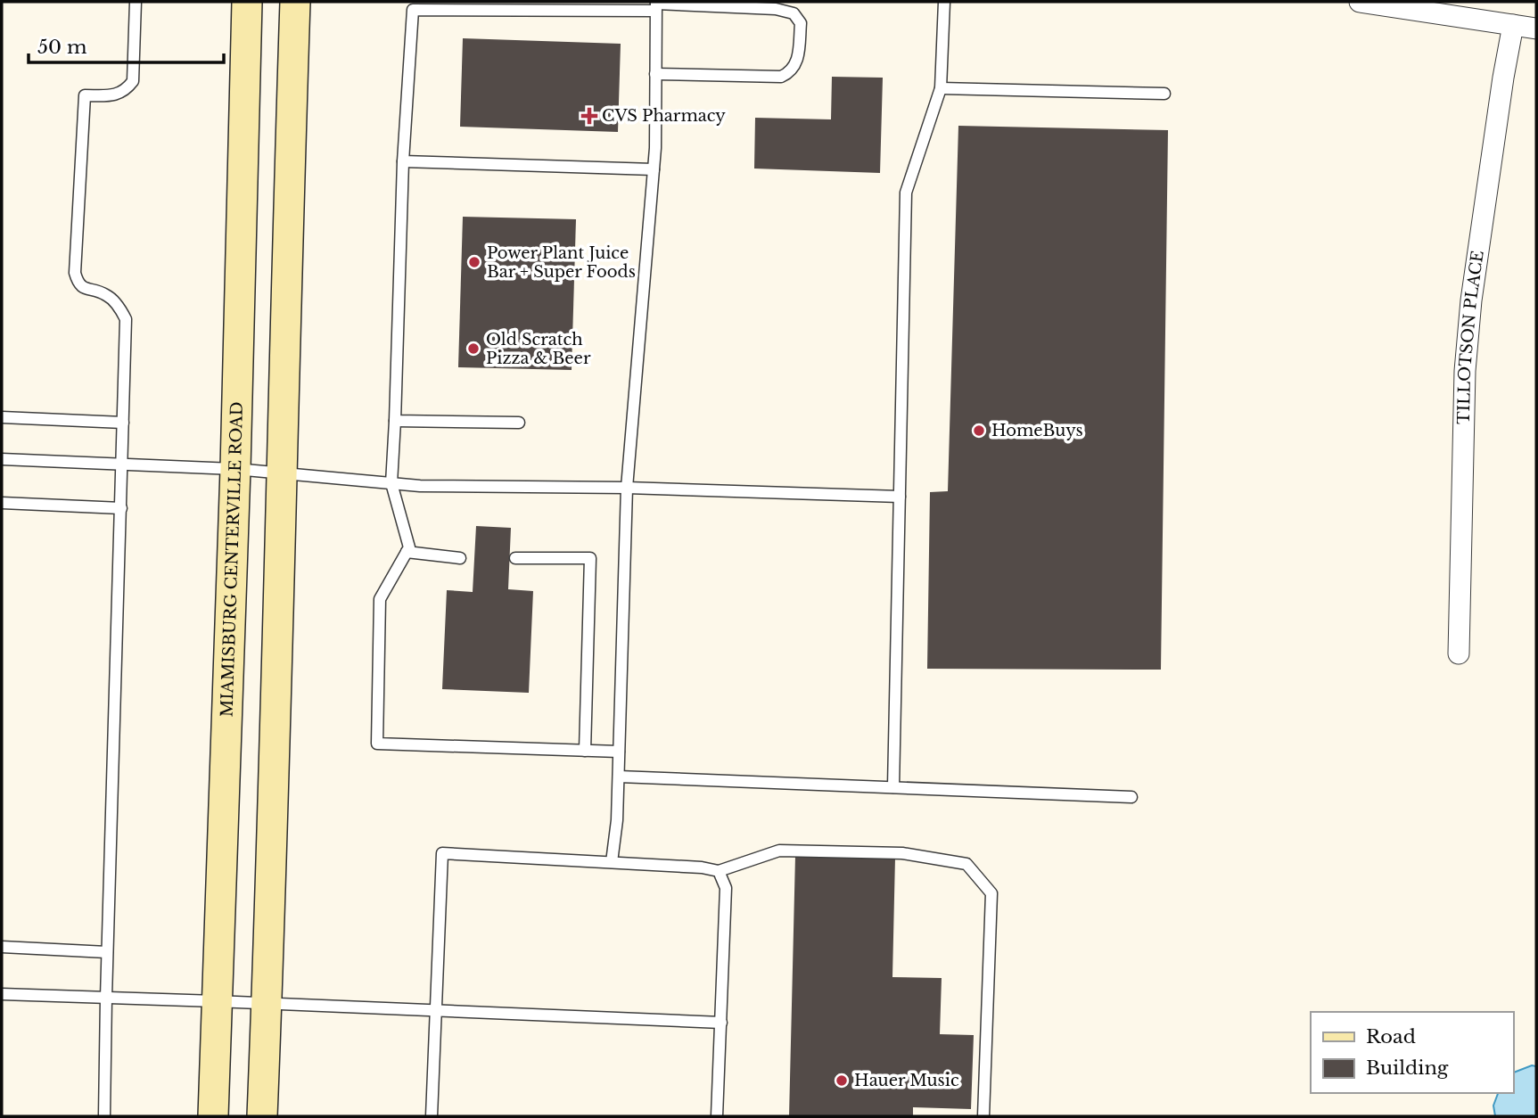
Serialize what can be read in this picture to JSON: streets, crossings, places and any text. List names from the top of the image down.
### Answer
{
  "streets": {
    "main road": ["MIAMISBURG CENTERVILLE ROAD"],
    "street": ["TILLOTSON PLACE"]
  },
  "places": {
    "health": ["CVS Pharmacy"],
    "other": [
      "Power Plant Juice Bar + Super Foods",
      "Old Scratch Pizza & Beer",
      "HomeBuys",
      "Hauer Music"
    ]
  },
  "legend": ["Road", "Building"],
  "scale_bar": "50 m"
}
